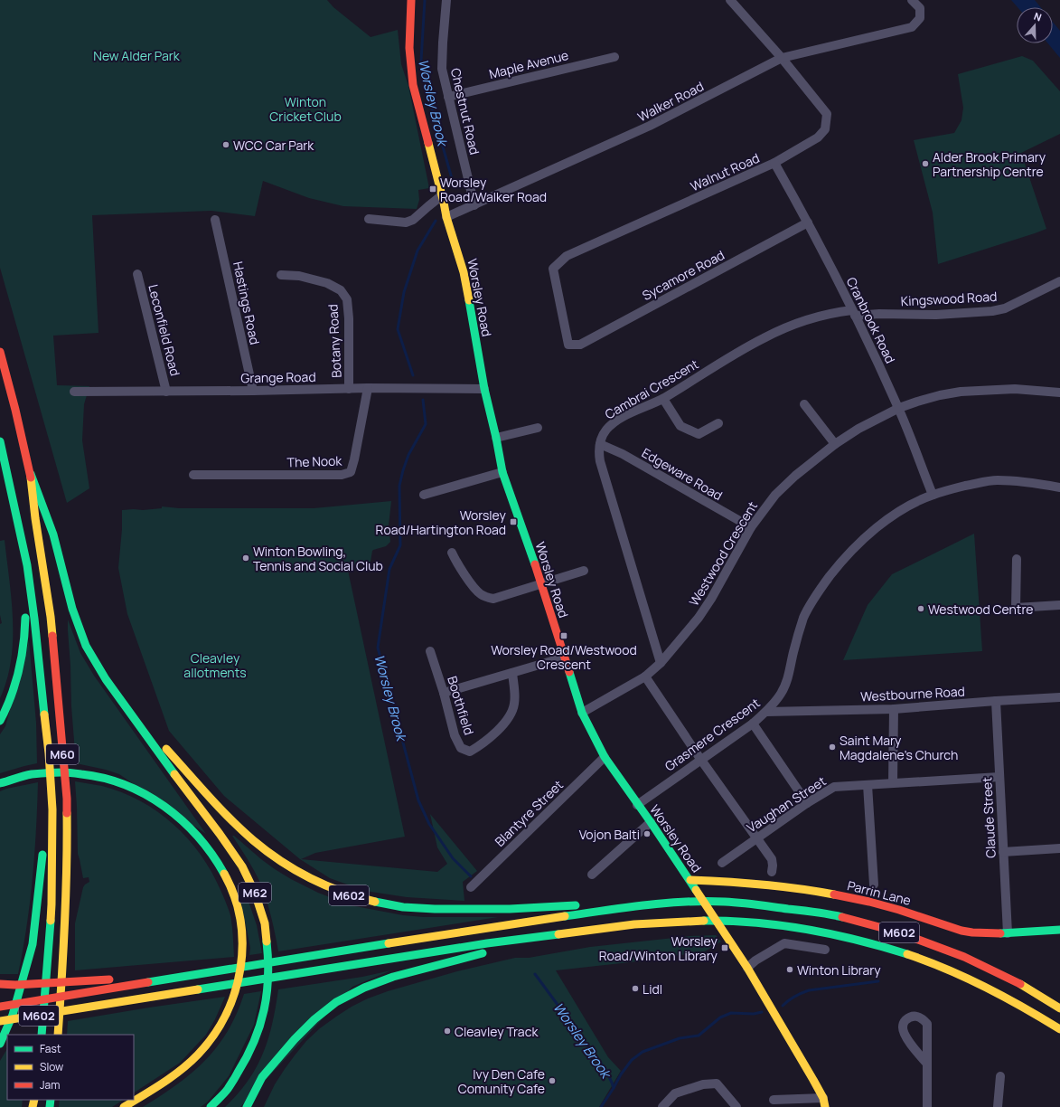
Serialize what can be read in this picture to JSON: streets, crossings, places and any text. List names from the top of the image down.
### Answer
{
  "streets": {
    "main road": [
      "Worsley Road",
      "M60",
      "M62",
      "Parrin Lane",
      "M602"
    ],
    "street": [
      "Maple Avenue",
      "Walker Road",
      "Chestnut Road",
      "Walnut Road",
      "Sycamore Road",
      "Kingswood Road",
      "Hastings Road",
      "Cranbrook Road",
      "Leconfield Road",
      "Botany Road",
      "Grange Road",
      "Cambrai Crescent",
      "The Nook",
      "Edgeware Road",
      "Westwood Crescent",
      "Westbourne Road",
      "Boothfield",
      "Grasmere Crescent",
      "Vaughan Street",
      "Blantyre Street",
      "Claude Street"
    ]
  },
  "crossings": [
    ["Maple Avenue", "Chestnut Road"],
    ["Walker Road", "Chestnut Road"],
    ["Walker Road", "Walnut Road"],
    ["Walker Road", "Worsley Road"],
    ["Walnut Road", "Sycamore Road"],
    ["Walnut Road", "Cranbrook Road"],
    ["Sycamore Road", "Cranbrook Road"],
    ["Worsley Road", "Grange Road"],
    ["Worsley Road", "Westwood Crescent"],
    ["Worsley Road", "Grasmere Crescent"],
    ["Worsley Road", "Blantyre Street"],
    ["Worsley Road", "Parrin Lane"],
    ["Kingswood Road", "Cranbrook Road"],
    ["Kingswood Road", "Cambrai Crescent"],
    ["Hastings Road", "Grange Road"],
    ["Cranbrook Road", "Cambrai Crescent"],
    ["Cranbrook Road", "Westwood Crescent"],
    ["Cranbrook Road", "Grasmere Crescent"],
    ["Leconfield Road", "Grange Road"],
    ["Botany Road", "Grange Road"],
    ["Grange Road", "The Nook"],
    ["Cambrai Crescent", "Edgeware Road"],
    ["Cambrai Crescent", "Westwood Crescent"],
    ["Edgeware Road", "Westwood Crescent"],
    ["Westbourne Road", "Grasmere Crescent"],
    ["Westbourne Road", "Claude Street"],
    ["M60", "M62"],
    ["M60", "M602"],
    ["Vaughan Street", "Claude Street"],
    ["Claude Street", "Parrin Lane"],
    ["M62", "M602"]
  ],
  "water": ["Worsley Brook"],
  "parks": ["New Alder Park", "Winton Cricket Club", "Cleavley allotments"],
  "places": {
    "other": [
      "WCC Car Park",
      "Alder Brook Primary Partnership Centre",
      "Winton Bowling, Tennis and Social Club",
      "Westwood Centre",
      "Saint Mary Magdalene's Church",
      "Vojon Balti",
      "Winton Library",
      "Lidl",
      "Cleavley Track",
      "Ivy Den Cafe Comunity Cafe"
    ],
    "transit": [
      "Worsley Road/Walker Road",
      "Worsley Road/Hartington Road",
      "Worsley Road/Westwood Crescent",
      "Worsley Road/Winton Library"
    ]
  },
  "legend": ["Fast", "Slow", "Jam"],
  "north": "top"
}
